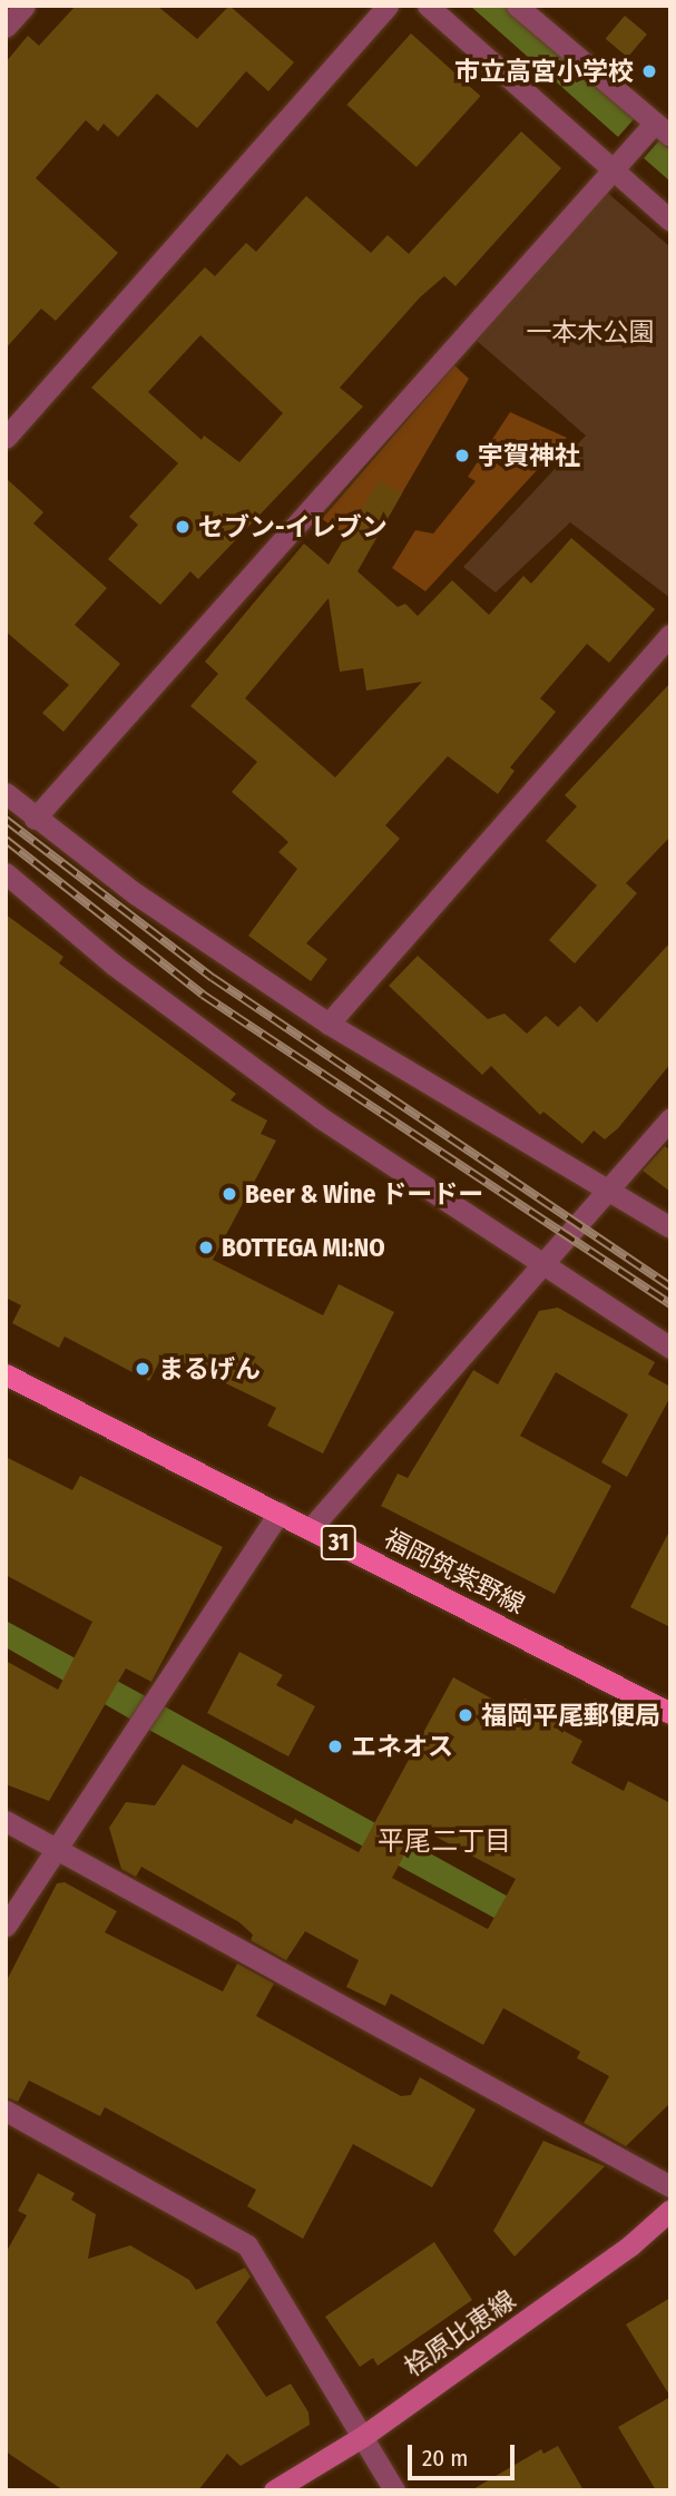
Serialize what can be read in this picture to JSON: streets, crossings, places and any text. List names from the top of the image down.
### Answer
{
  "streets": {
    "main road": ["31", "福岡筑紫野線", "桧原比恵線"]
  },
  "districts": ["平尾二丁目"],
  "parks": ["一本木公園"],
  "places": [
    "市立高宮小学校",
    "宇賀神社",
    "セブン-イレブン",
    "Beer & Wine ドードー",
    "BOTTEGA MI:NO",
    "まるげん",
    "福岡平尾郵便局",
    "エネオス"
  ],
  "scale_bar": "20 m"
}
